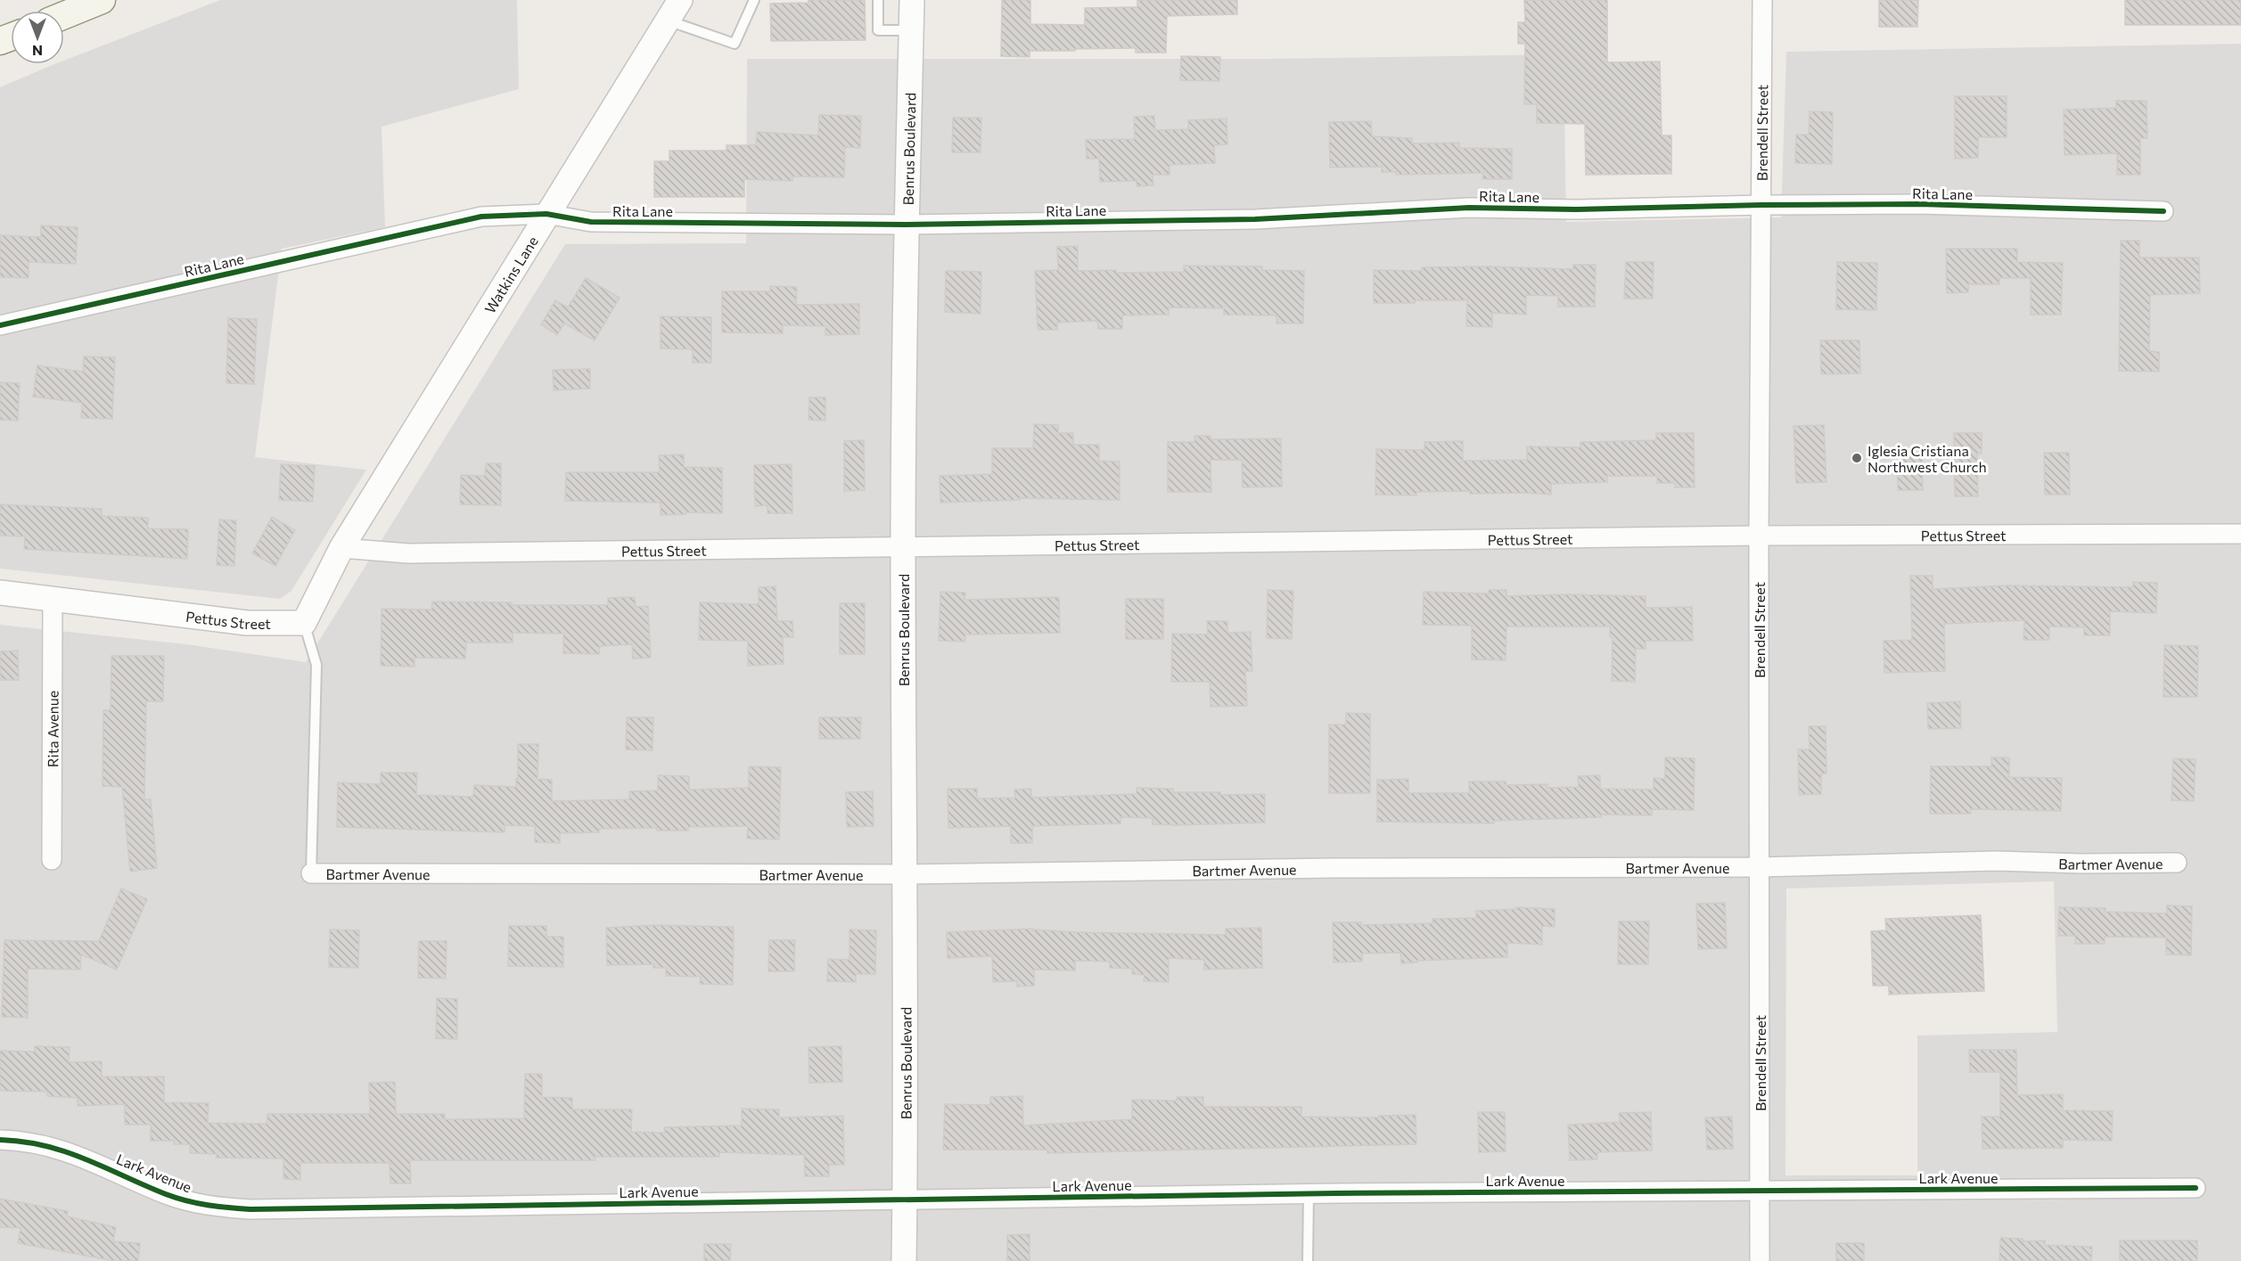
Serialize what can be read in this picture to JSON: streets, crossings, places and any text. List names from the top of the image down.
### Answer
{
  "streets": {
    "street": [
      "Brendell Street",
      "Benrus Boulevard",
      "Rita Lane",
      "Watkins Lane",
      "Pettus Street",
      "Rita Avenue",
      "Bartmer Avenue",
      "Lark Avenue"
    ]
  },
  "crossings": [
    ["Brendell Street", "Rita Lane"],
    ["Brendell Street", "Pettus Street"],
    ["Brendell Street", "Bartmer Avenue"],
    ["Brendell Street", "Lark Avenue"],
    ["Benrus Boulevard", "Rita Lane"],
    ["Benrus Boulevard", "Pettus Street"],
    ["Benrus Boulevard", "Bartmer Avenue"],
    ["Benrus Boulevard", "Lark Avenue"],
    ["Rita Lane", "Watkins Lane"],
    ["Watkins Lane", "Pettus Street"],
    ["Pettus Street", "Rita Avenue"]
  ],
  "places": ["Iglesia Cristiana Northwest Church"],
  "north": "bottom"
}
